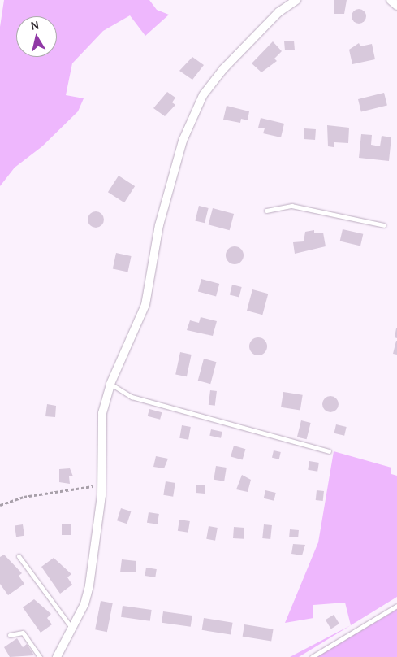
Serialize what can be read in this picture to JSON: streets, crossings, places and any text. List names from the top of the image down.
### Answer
{
  "north": "top"
}
